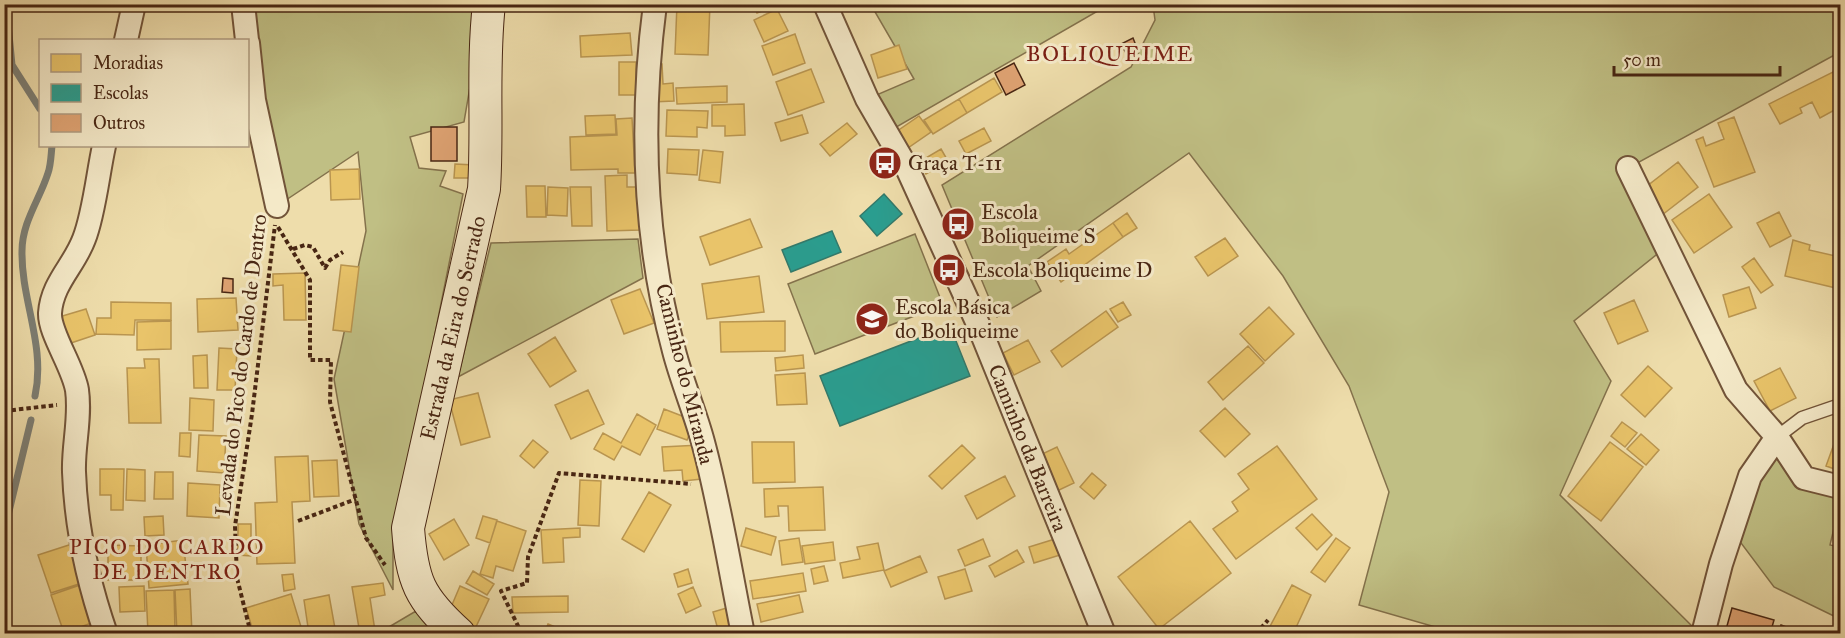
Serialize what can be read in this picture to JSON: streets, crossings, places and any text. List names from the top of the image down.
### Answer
{
  "streets": {
    "main road": ["Estrada da Eira do Serrado"],
    "street": ["Caminho do Miranda", "Caminho da Barreira"],
    "path": ["Levada do Pico do Cardo de Dentro"]
  },
  "districts": ["BOLIQUEIME", "PICO DO CARDO DE DENTRO"],
  "places": {
    "bus stop": ["Graça T-11", "Escola Boliqueime S", "Escola Boliqueime D"],
    "school or university": ["Escola Básica do Boliqueime"]
  },
  "legend": ["Moradias", "Escolas", "Outros"],
  "scale_bar": "50 m"
}
